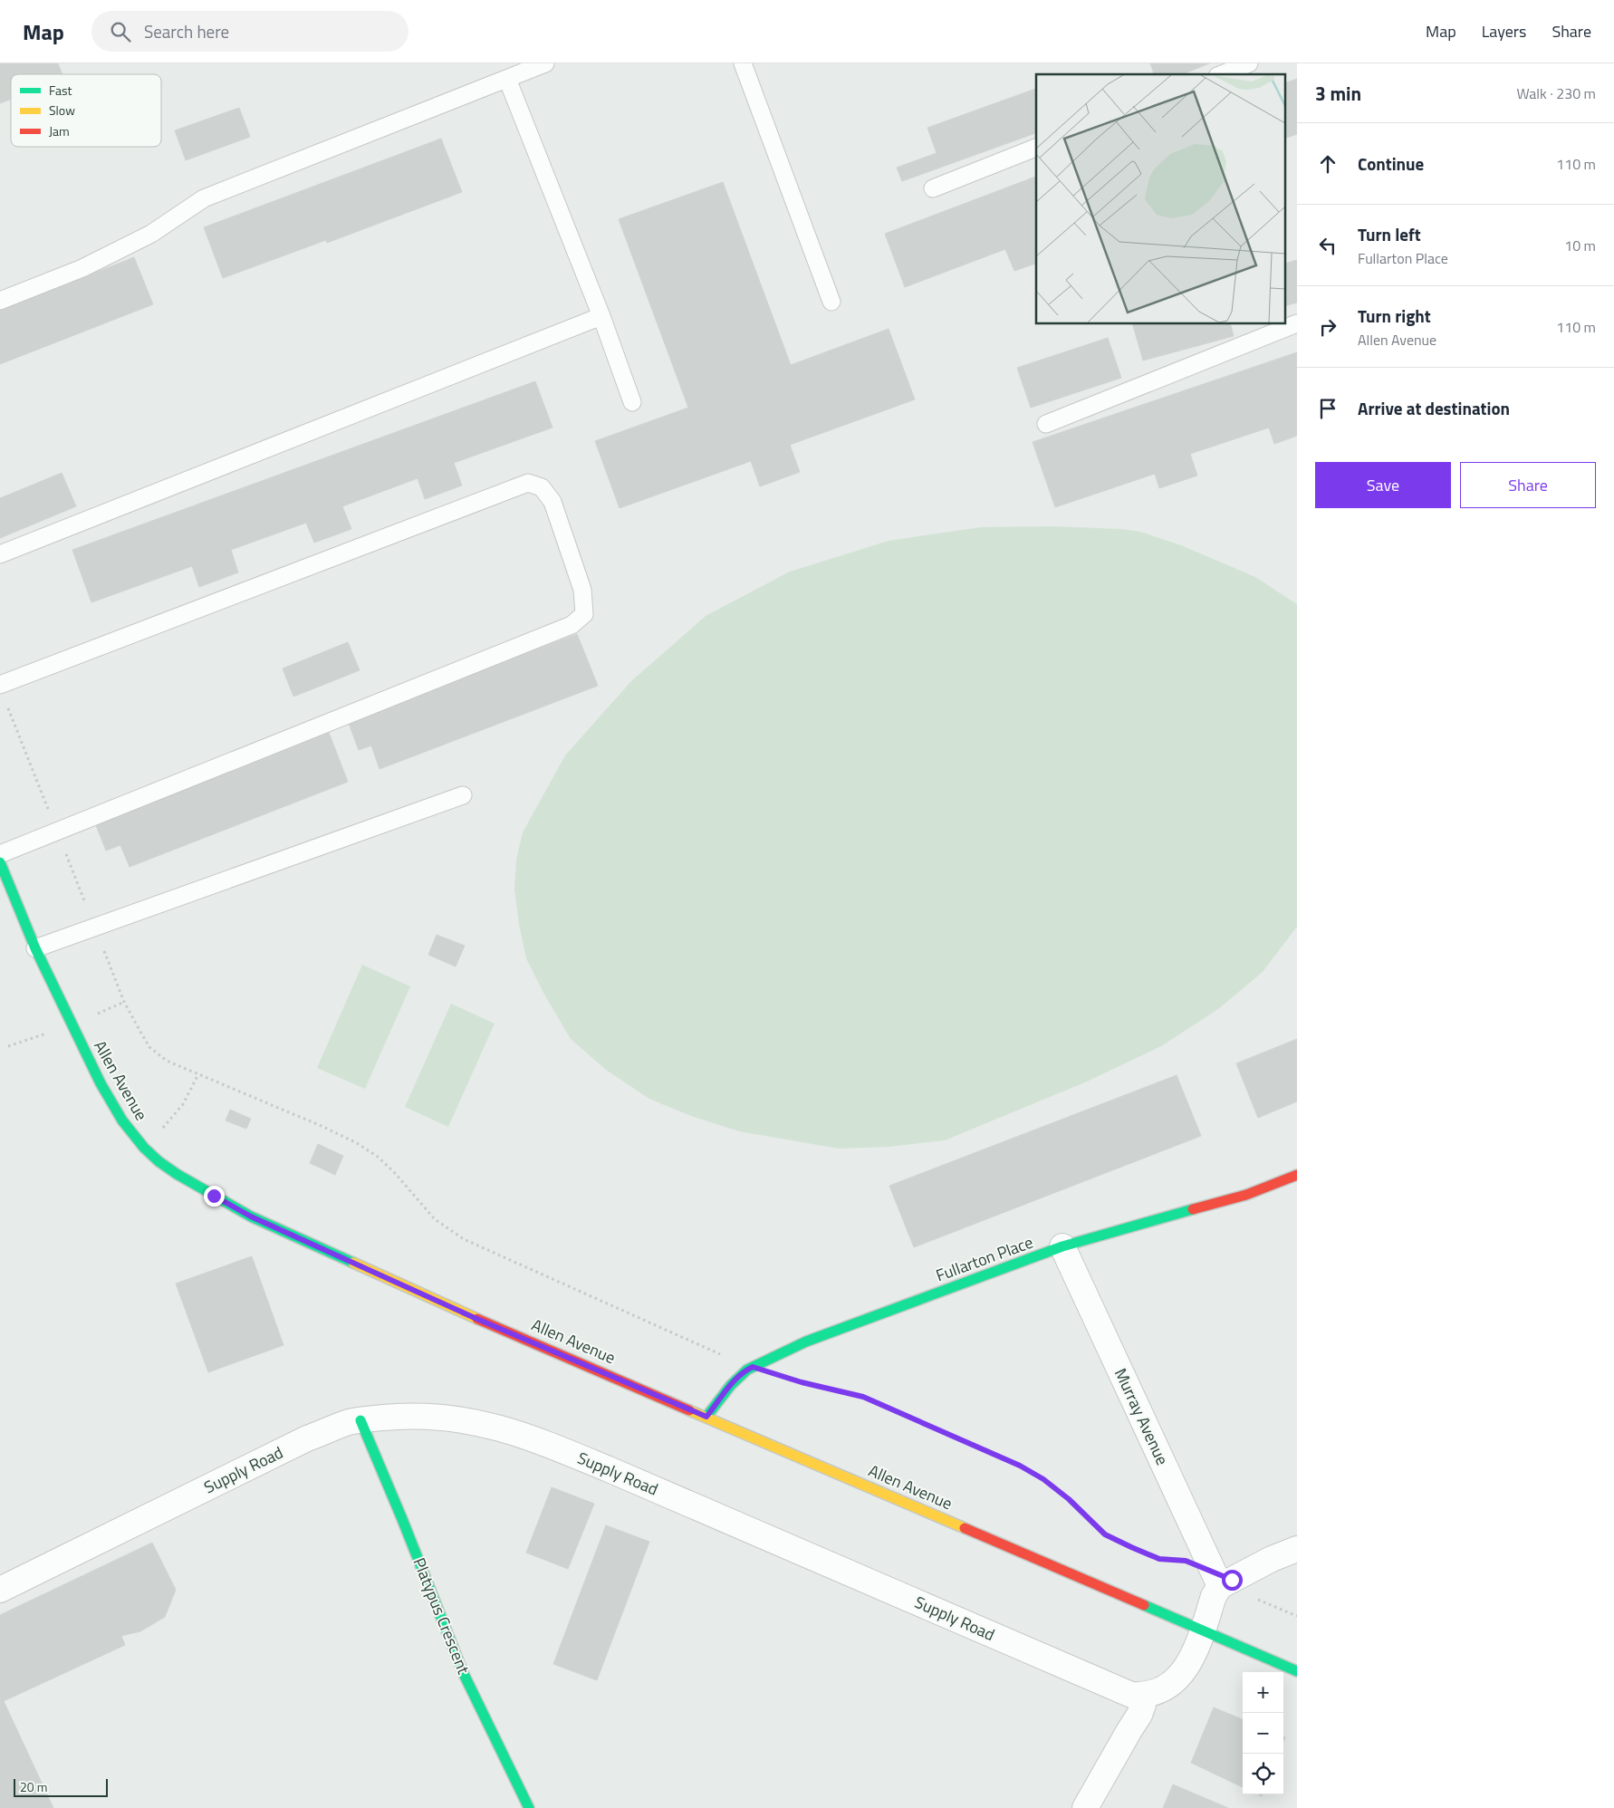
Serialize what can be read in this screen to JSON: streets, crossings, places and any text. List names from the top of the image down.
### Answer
{
  "streets": {
    "street": [
      "Allen Avenue",
      "Fullarton Place",
      "Murray Avenue",
      "Supply Road",
      "Platypus Crescent"
    ]
  },
  "crossings": [
    ["Allen Avenue", "Fullarton Place"],
    ["Fullarton Place", "Murray Avenue"],
    ["Supply Road", "Platypus Crescent"]
  ],
  "legend": ["Fast", "Slow", "Jam"],
  "scale_bar": "20 m",
  "page": {
    "header": "Map",
    "search": "Search here",
    "nav": ["Map", "Layers", "Share"],
    "heading": ["3 min", "Walk · 230 m"],
    "list": [
      ["Continue", "110 m"],
      ["Turn left", "Fullarton Place", "10 m"],
      ["Turn right", "Allen Avenue", "110 m"],
      "Arrive at destination"
    ],
    "buttons": ["Save", "Share"],
    "map_buttons": ["+", "−"],
    "scale": "20 m"
  }
}
